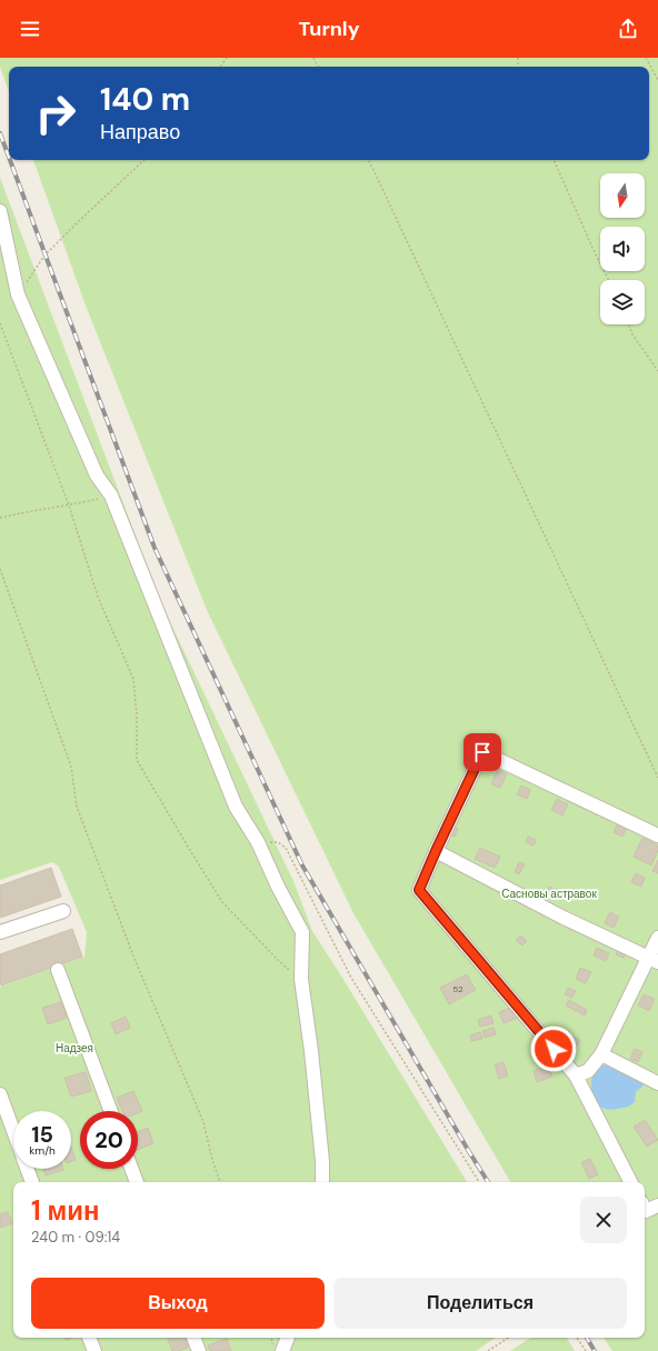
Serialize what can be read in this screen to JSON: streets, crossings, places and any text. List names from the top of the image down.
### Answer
{
  "parks": ["Сасновы астравок", "Надзея"],
  "house_numbers": ["52"],
  "north": "bottom",
  "page": {
    "header": "Turnly",
    "turn": ["140 m", "Направо"],
    "speed": "15 km/h",
    "limit": "20",
    "heading": ["1 мин", "240 m · 09:14"],
    "buttons": ["Выход", "Поделиться"]
  }
}
